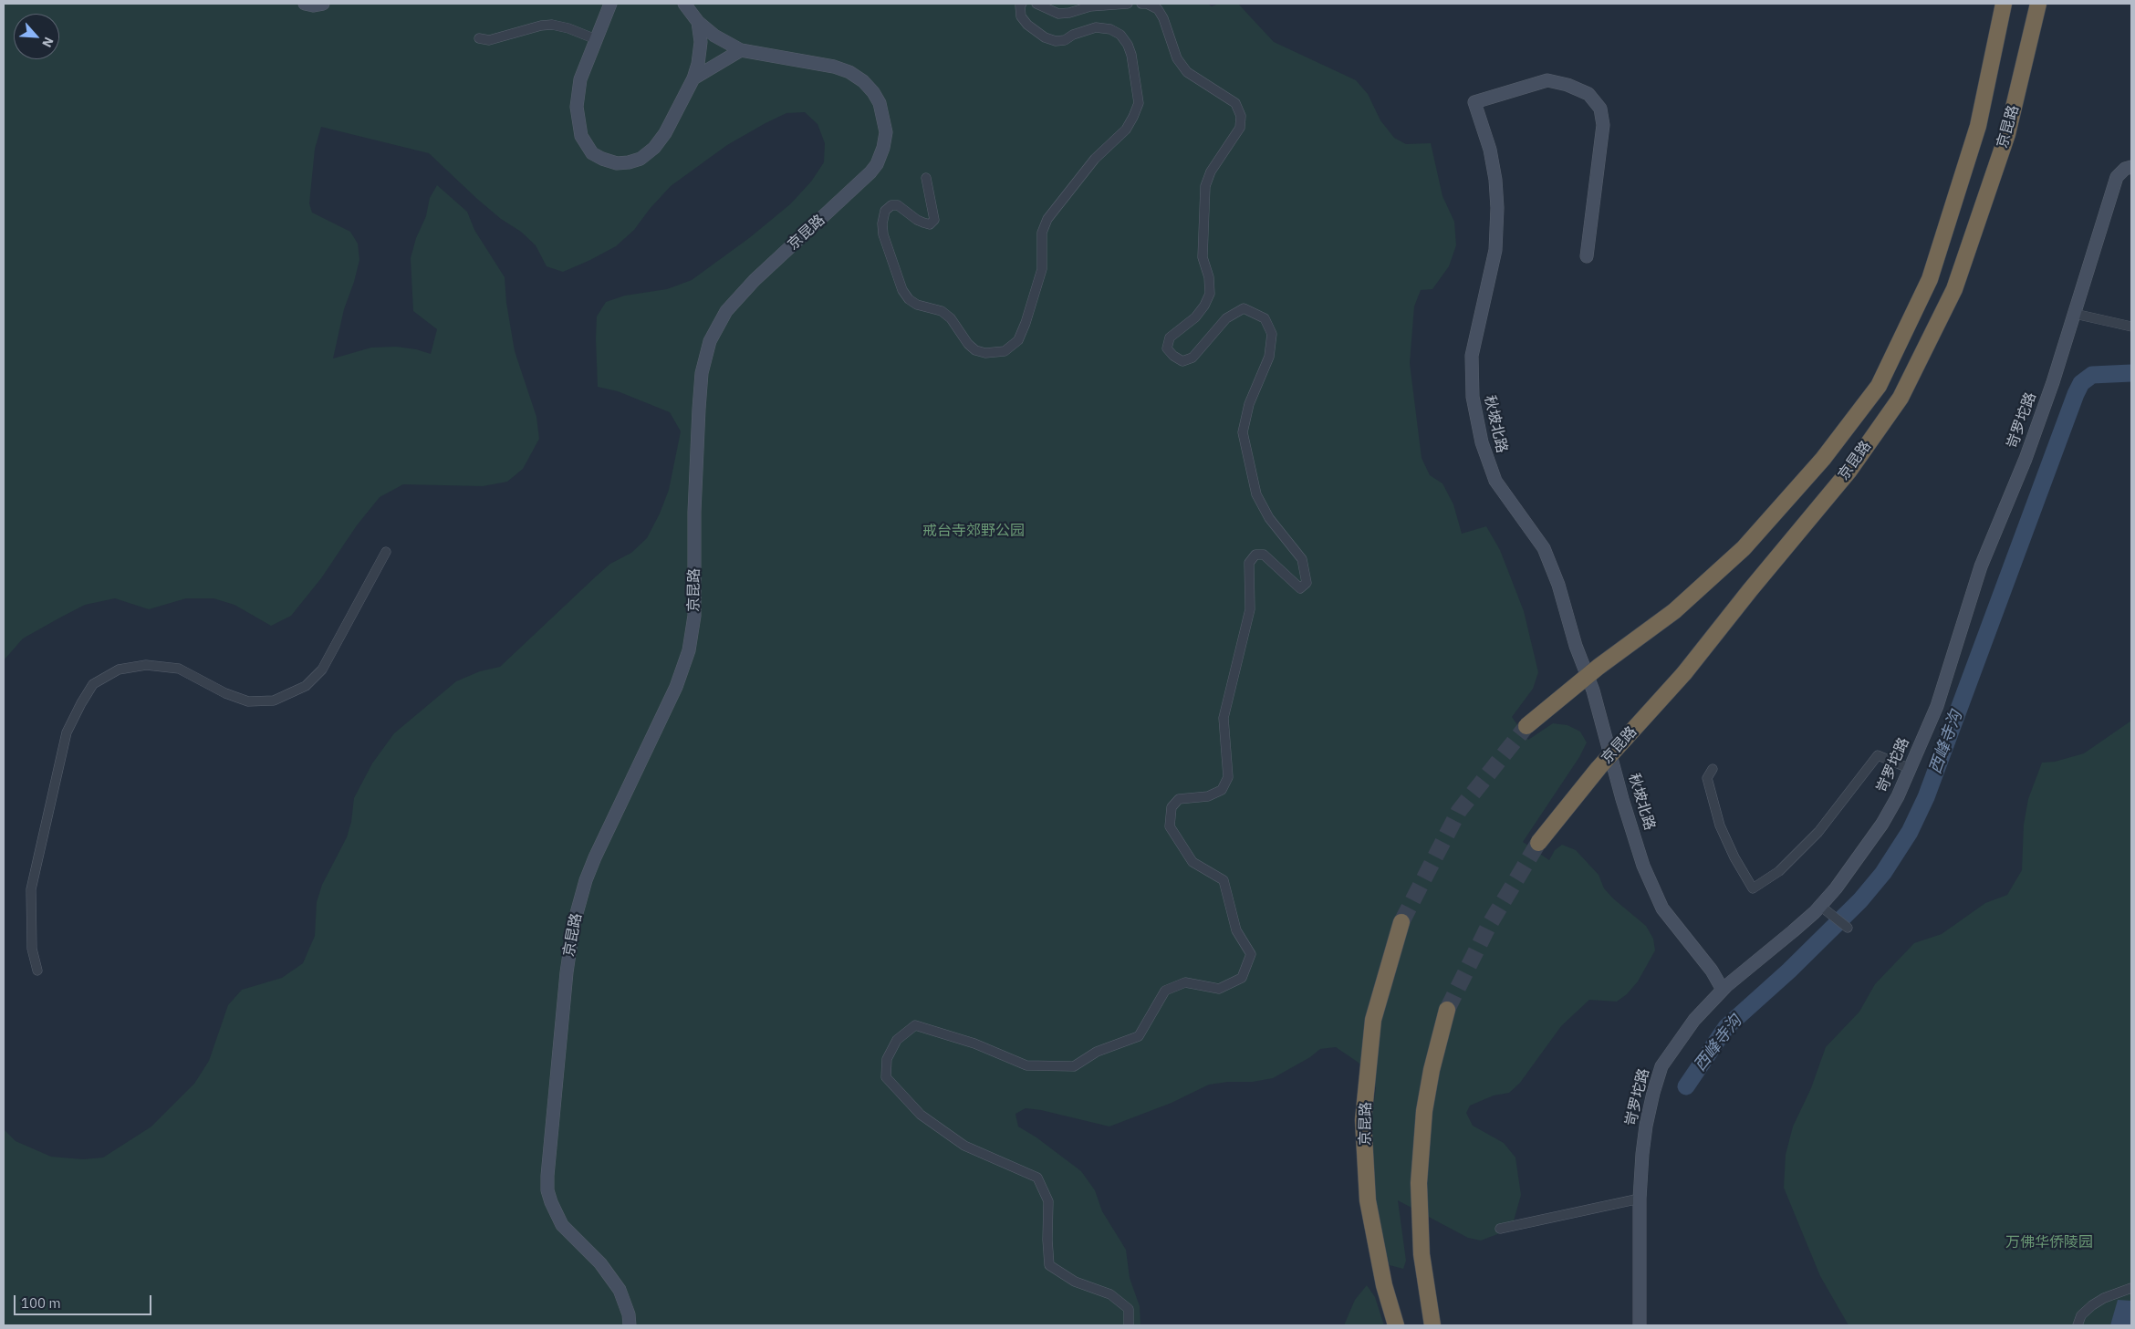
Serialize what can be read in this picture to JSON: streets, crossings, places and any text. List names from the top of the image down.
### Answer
{
  "streets": {
    "highway": ["京昆路"],
    "street": ["岢罗坨路", "秋坡北路"]
  },
  "crossings": [
    ["岢罗坨路", "秋坡北路"]
  ],
  "water": ["西峰寺沟"],
  "parks": ["戒台寺郊野公园", "万佛华侨陵园"],
  "scale_bar": "100 m",
  "north": "bottom right"
}
